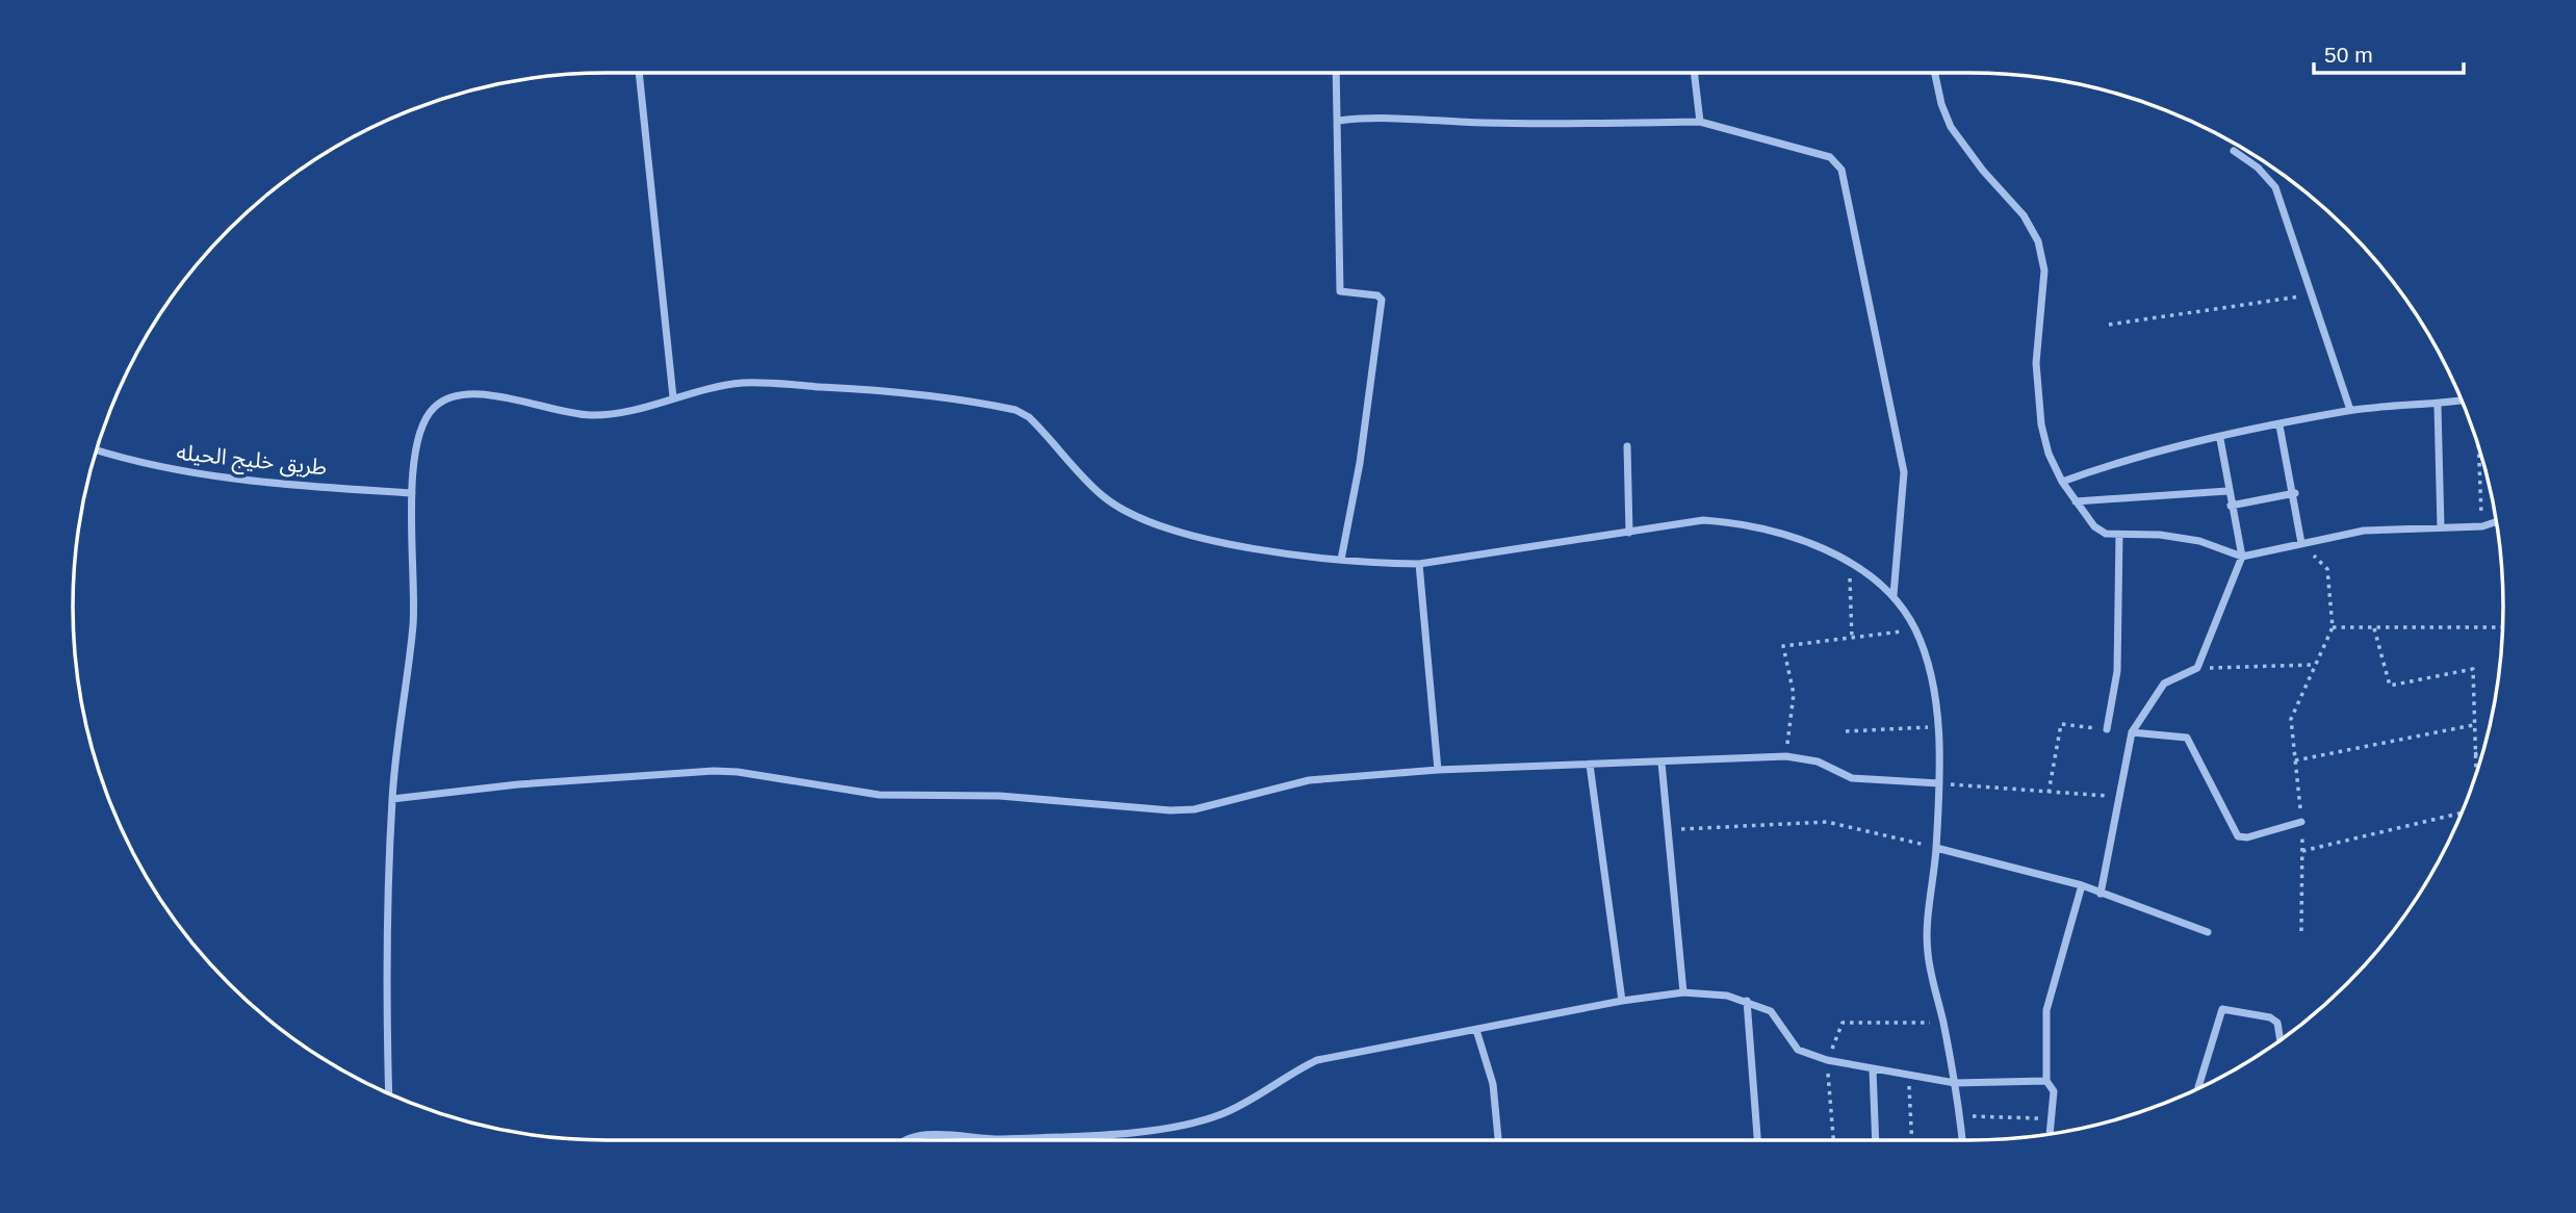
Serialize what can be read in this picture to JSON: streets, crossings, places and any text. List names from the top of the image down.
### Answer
{
  "streets": {
    "street": ["طريق خليج الحيله"]
  },
  "scale_bar": "50 m"
}
